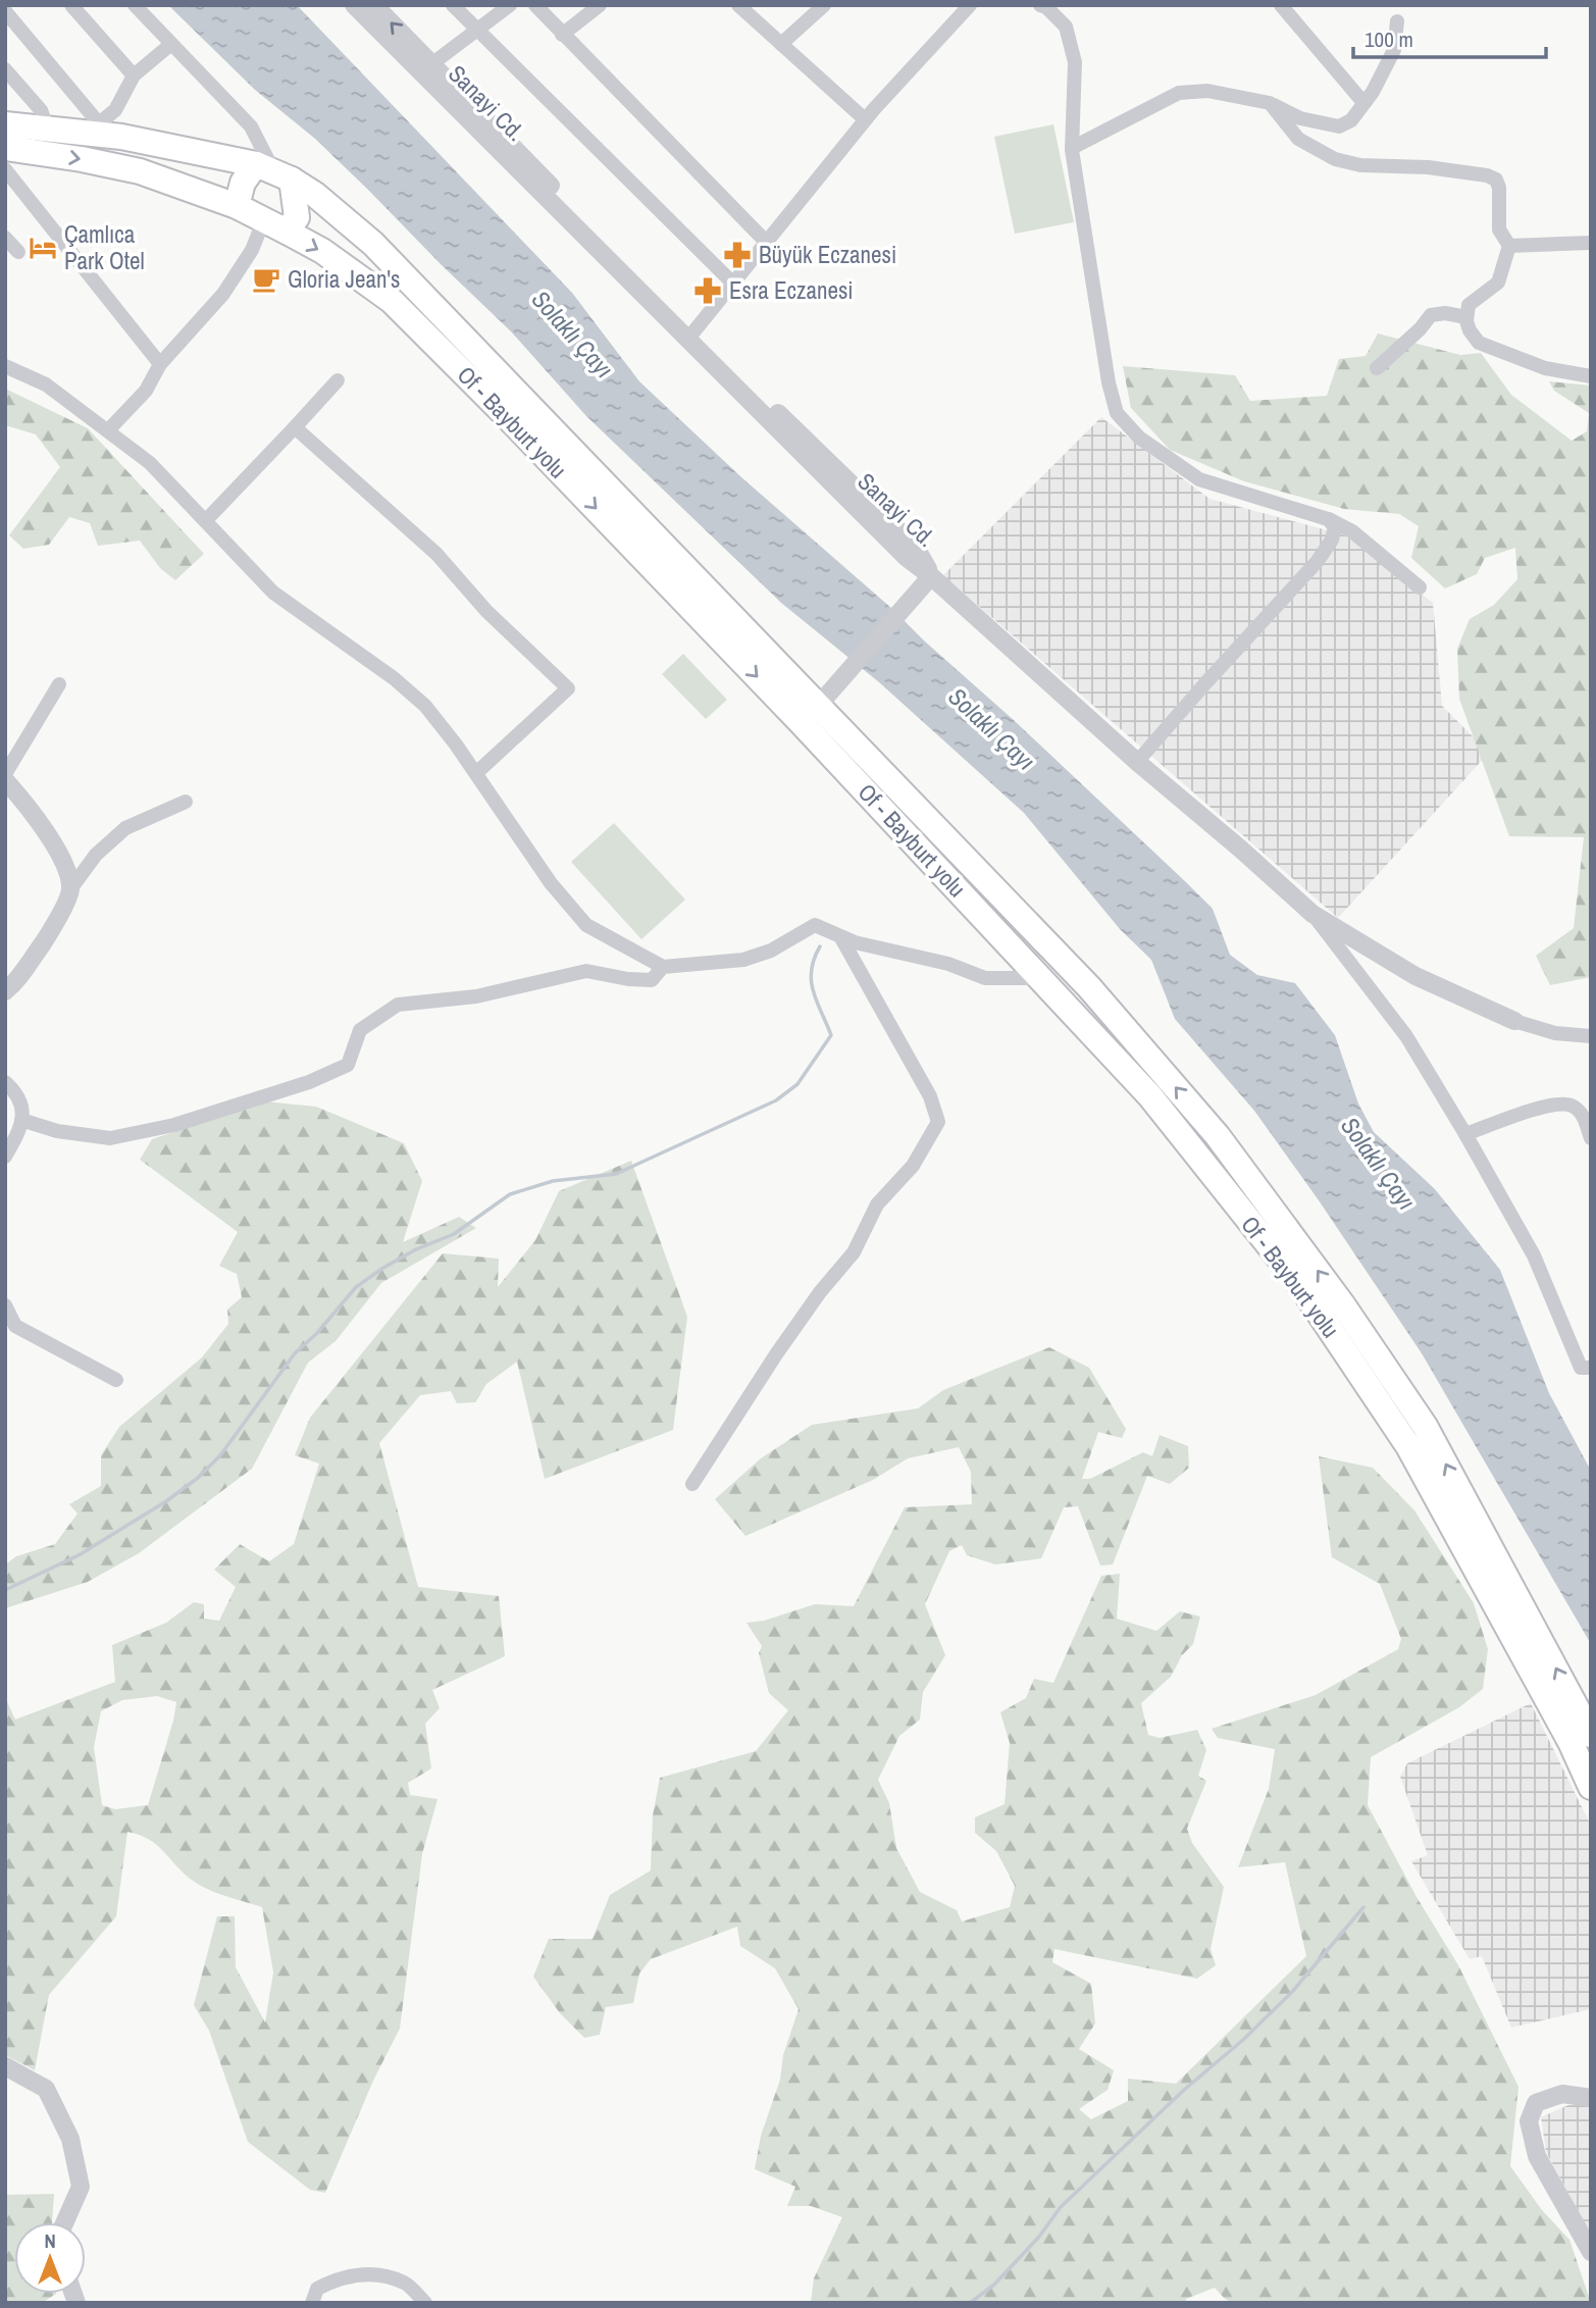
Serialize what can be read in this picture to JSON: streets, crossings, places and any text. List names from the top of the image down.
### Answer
{
  "streets": {
    "highway": ["Of - Bayburt yolu"],
    "street": ["Sanayi Cd."]
  },
  "water": ["Solaklı Çayı"],
  "places": {
    "hotel": ["Çamlıca Park Otel"],
    "pharmacy": ["Büyük Eczanesi", "Esra Eczanesi"],
    "cafe": ["Gloria Jean's"]
  },
  "scale_bar": "100 m",
  "north": "top"
}
